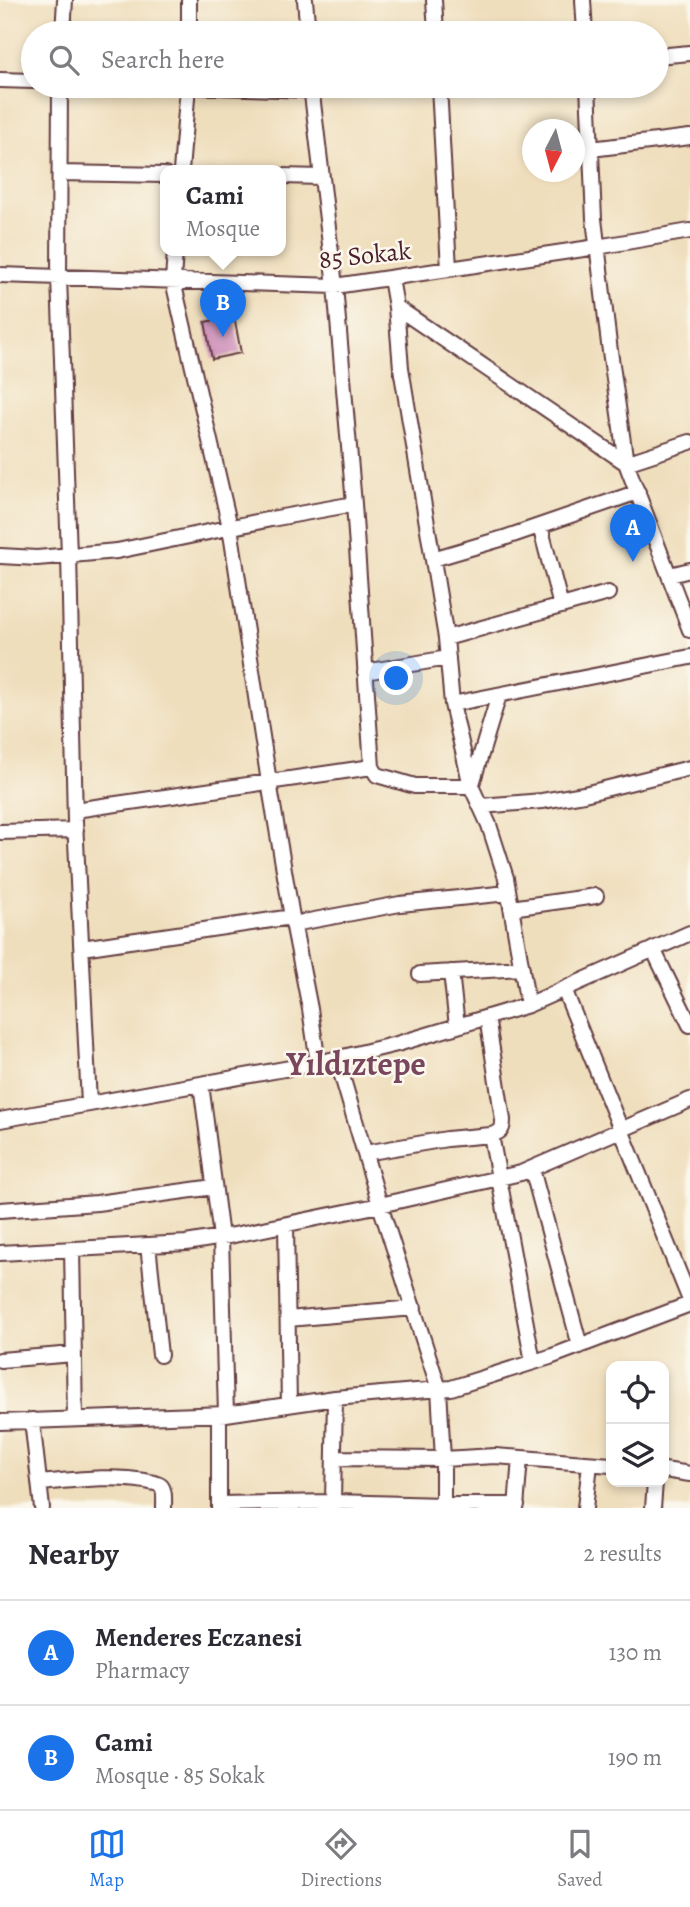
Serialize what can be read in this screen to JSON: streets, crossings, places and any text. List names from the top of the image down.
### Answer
{
  "streets": {
    "street": ["85 Sokak"]
  },
  "districts": ["Yıldıztepe"],
  "north": "bottom",
  "page": {
    "search": "Search here",
    "popup": ["Cami", "Mosque"],
    "pins": ["B", "A"],
    "heading": ["Nearby", "2 results"],
    "list": [
      {
        "mark": "A",
        "name": "Menderes Eczanesi",
        "note": "Pharmacy",
        "value": "130 m"
      },
      {
        "mark": "B",
        "name": "Cami",
        "note": "Mosque · 85 Sokak",
        "value": "190 m"
      }
    ],
    "nav": ["Map", "Directions", "Saved"]
  }
}
